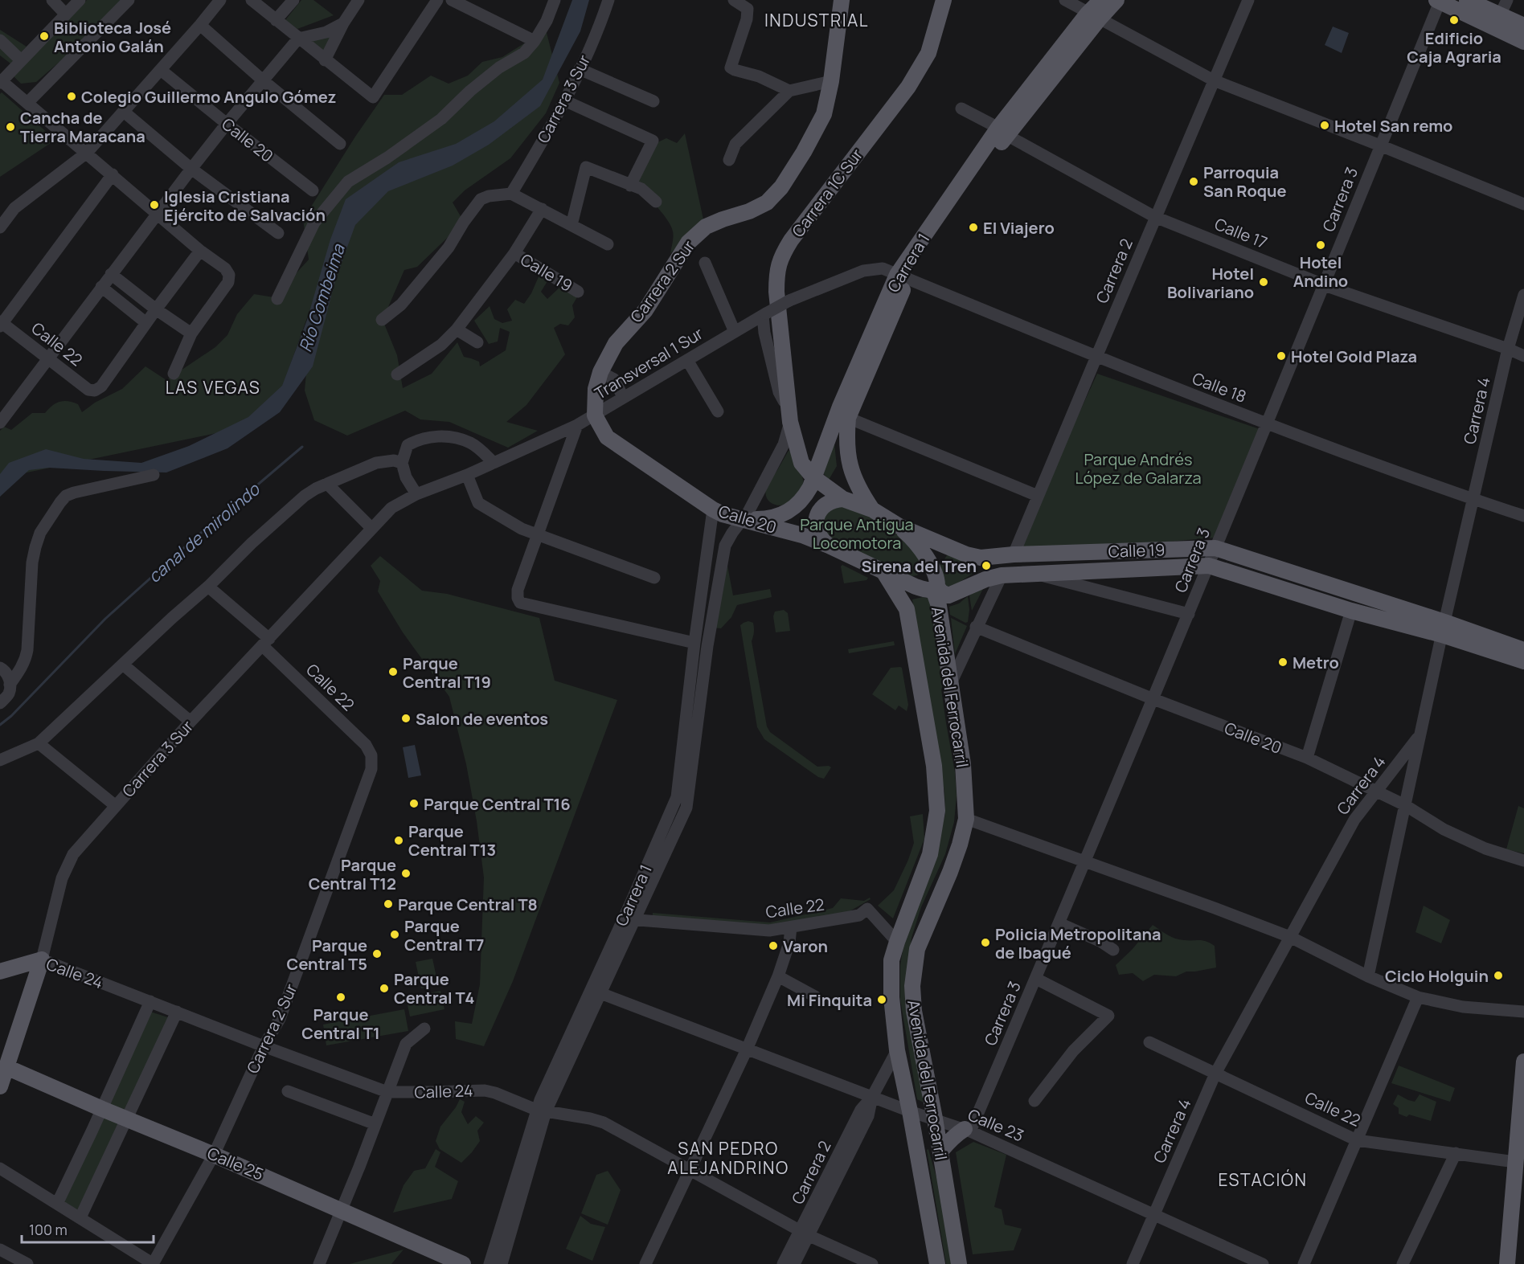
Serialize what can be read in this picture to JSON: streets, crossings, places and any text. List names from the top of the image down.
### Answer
{
  "streets": {
    "main road": [
      "Carrera 3 Sur",
      "Calle 20",
      "Carrera 1C Sur",
      "Carrera 1",
      "Calle 19",
      "Carrera 2 Sur",
      "Avenida del Ferrocarril",
      "Calle 24",
      "Calle 25"
    ],
    "street": [
      "Carrera 3",
      "Calle 17",
      "Carrera 2",
      "Calle 22",
      "Transversal 1 Sur",
      "Calle 18",
      "Carrera 4",
      "Calle 23"
    ]
  },
  "crossings": [
    ["Carrera 3 Sur", "Calle 22"],
    ["Carrera 3 Sur", "Transversal 1 Sur"],
    ["Carrera 3 Sur", "Calle 24"],
    ["Carrera 3 Sur", "Calle 25"],
    ["Calle 20", "Carrera 3"],
    ["Calle 20", "Carrera 1"],
    ["Calle 20", "Calle 19"],
    ["Calle 20", "Carrera 2 Sur"],
    ["Calle 20", "Transversal 1 Sur"],
    ["Calle 20", "Carrera 4"],
    ["Calle 20", "Avenida del Ferrocarril"],
    ["Carrera 1C Sur", "Carrera 1"],
    ["Carrera 1C Sur", "Calle 19"],
    ["Carrera 1C Sur", "Transversal 1 Sur"],
    ["Carrera 3", "Calle 17"],
    ["Carrera 3", "Calle 19"],
    ["Carrera 3", "Calle 18"],
    ["Carrera 3", "Calle 23"],
    ["Calle 17", "Carrera 1"],
    ["Calle 17", "Carrera 2"],
    ["Calle 17", "Carrera 4"],
    ["Carrera 1", "Calle 19"],
    ["Carrera 1", "Calle 22"],
    ["Carrera 1", "Transversal 1 Sur"],
    ["Carrera 1", "Calle 18"],
    ["Carrera 1", "Calle 24"],
    ["Carrera 1", "Calle 23"],
    ["Carrera 2", "Calle 19"],
    ["Carrera 2", "Calle 18"],
    ["Carrera 2", "Avenida del Ferrocarril"],
    ["Carrera 2", "Calle 24"],
    ["Carrera 2", "Calle 23"],
    ["Calle 19", "Carrera 4"],
    ["Calle 19", "Avenida del Ferrocarril"],
    ["Carrera 2 Sur", "Calle 22"],
    ["Carrera 2 Sur", "Transversal 1 Sur"],
    ["Carrera 2 Sur", "Calle 24"],
    ["Carrera 2 Sur", "Calle 25"],
    ["Calle 22", "Carrera 4"],
    ["Calle 22", "Avenida del Ferrocarril"],
    ["Transversal 1 Sur", "Calle 18"],
    ["Calle 18", "Carrera 4"],
    ["Carrera 4", "Calle 23"],
    ["Avenida del Ferrocarril", "Calle 23"]
  ],
  "districts": [
    "INDUSTRIAL",
    "LAS VEGAS",
    "SAN PEDRO ALEJANDRINO",
    "ESTACIÓN"
  ],
  "water": ["Río Combeima", "canal de mirolindo"],
  "parks": ["Parque Andrés López de Galarza", "Parque Antigua Locomotora"],
  "places": [
    "Edificio Caja Agraria",
    "Biblioteca José Antonio Galán",
    "Colegio Guillermo Angulo Gómez",
    "Hotel San remo",
    "Cancha de Tierra Maracana",
    "Parroquia San Roque",
    "Iglesia Cristiana Ejército de Salvación",
    "El Viajero",
    "Hotel Andino",
    "Hotel Bolivariano",
    "Hotel Gold Plaza",
    "Sirena del Tren",
    "Metro",
    "Parque Central T19",
    "Salon de eventos",
    "Parque Central T16",
    "Parque Central T13",
    "Parque Central T12",
    "Parque Central T8",
    "Parque Central T7",
    "Policia Metropolitana de Ibagué",
    "Varon",
    "Parque Central T5",
    "Ciclo Holguin",
    "Parque Central T4",
    "Parque Central T1",
    "Mi Finquita"
  ],
  "scale_bar": "100 m"
}
